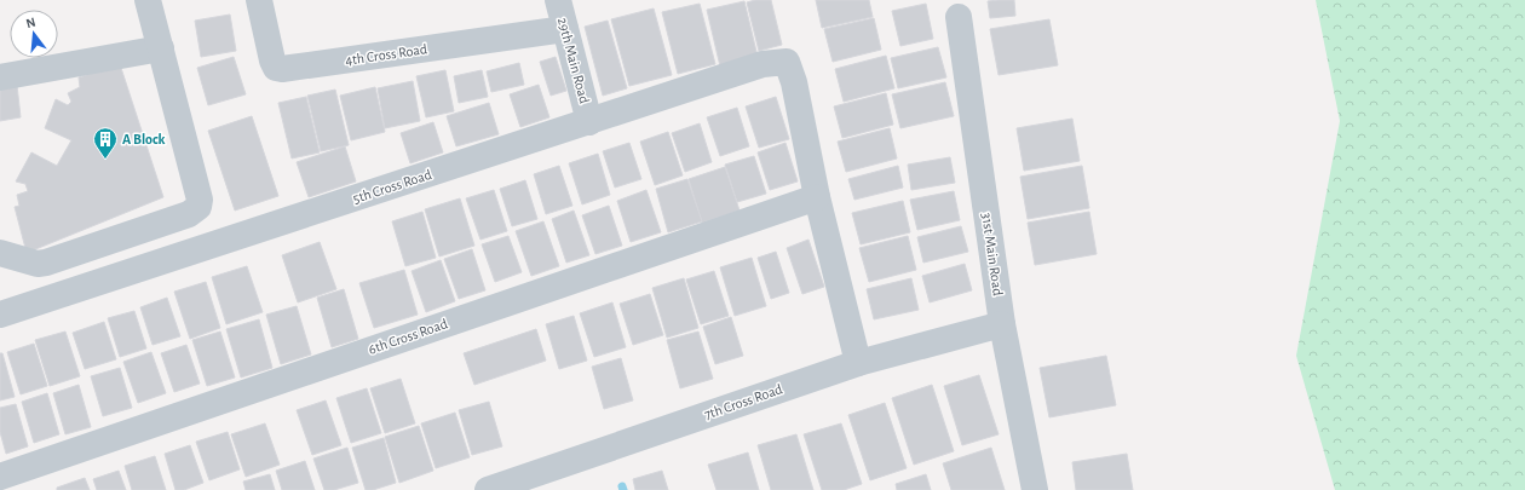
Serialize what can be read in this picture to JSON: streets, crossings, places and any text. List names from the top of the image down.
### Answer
{
  "streets": {
    "street": [
      "4th Cross Road",
      "29th Main Road",
      "5th Cross Road",
      "31st Main Road",
      "6th Cross Road",
      "7th Cross Road"
    ]
  },
  "crossings": [
    ["4th Cross Road", "29th Main Road"],
    ["29th Main Road", "5th Cross Road"],
    ["5th Cross Road", "6th Cross Road"],
    ["31st Main Road", "7th Cross Road"]
  ],
  "places": {
    "building": ["A Block"]
  },
  "north": "top"
}
